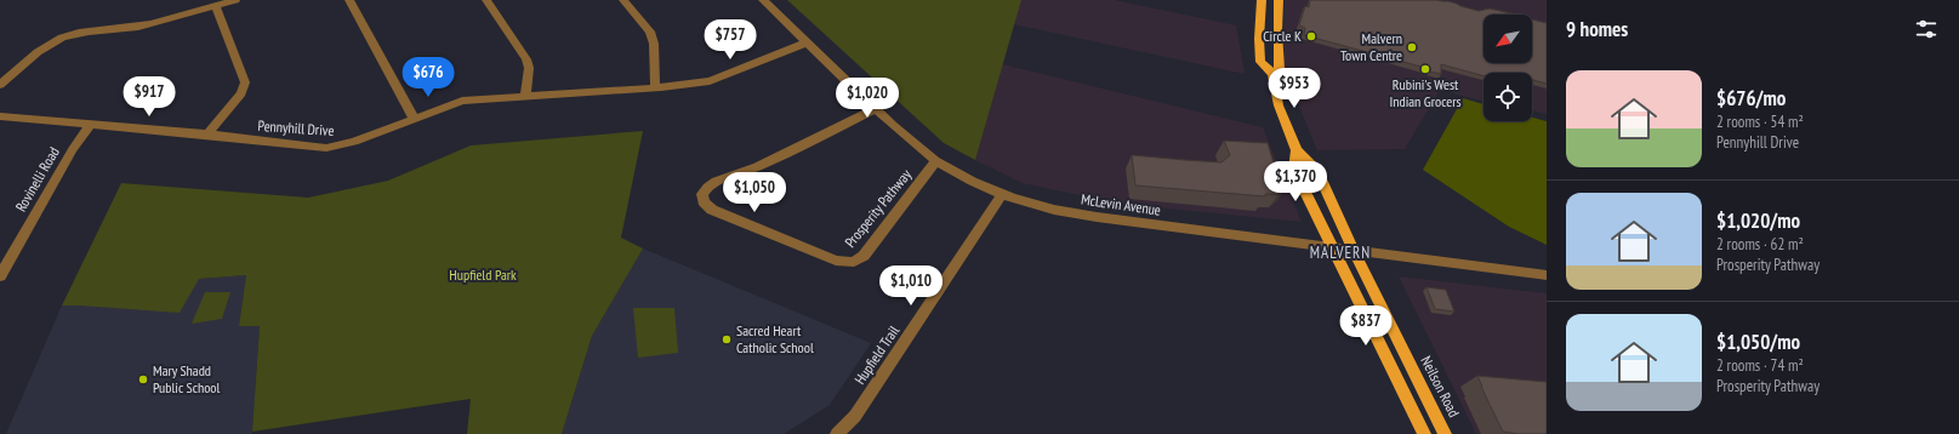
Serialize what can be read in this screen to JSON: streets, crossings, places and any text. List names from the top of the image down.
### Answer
{
  "streets": {
    "main road": ["Neilson Road"],
    "street": [
      "Pennyhill Drive",
      "Rovinelli Road",
      "McLevin Avenue",
      "Prosperity Pathway",
      "Hupfield Trail"
    ]
  },
  "crossings": [
    ["Pennyhill Drive", "Rovinelli Road"],
    ["Pennyhill Drive", "McLevin Avenue"],
    ["McLevin Avenue", "Prosperity Pathway"],
    ["McLevin Avenue", "Hupfield Trail"],
    ["McLevin Avenue", "Neilson Road"]
  ],
  "districts": ["MALVERN"],
  "parks": ["Hupfield Park"],
  "places": [
    "Circle K",
    "Malvern Town Centre",
    "Rubini's West Indian Grocers",
    "Sacred Heart Catholic School",
    "Mary Shadd Public School"
  ],
  "north": "bottom left",
  "page": {
    "heading": "9 homes",
    "price": [
      "$757",
      "$676",
      "$953",
      "$917",
      "$1,020",
      "$1,370",
      "$1,050",
      "$1,010",
      "$837"
    ],
    "list": [
      {
        "name": "$676/mo",
        "note": "2 rooms · 54 m² · Pennyhill Drive"
      },
      {
        "name": "$1,020/mo",
        "note": "2 rooms · 62 m² · Prosperity Pathway"
      },
      {
        "name": "$1,050/mo",
        "note": "2 rooms · 74 m² · Prosperity Pathway"
      }
    ]
  }
}
